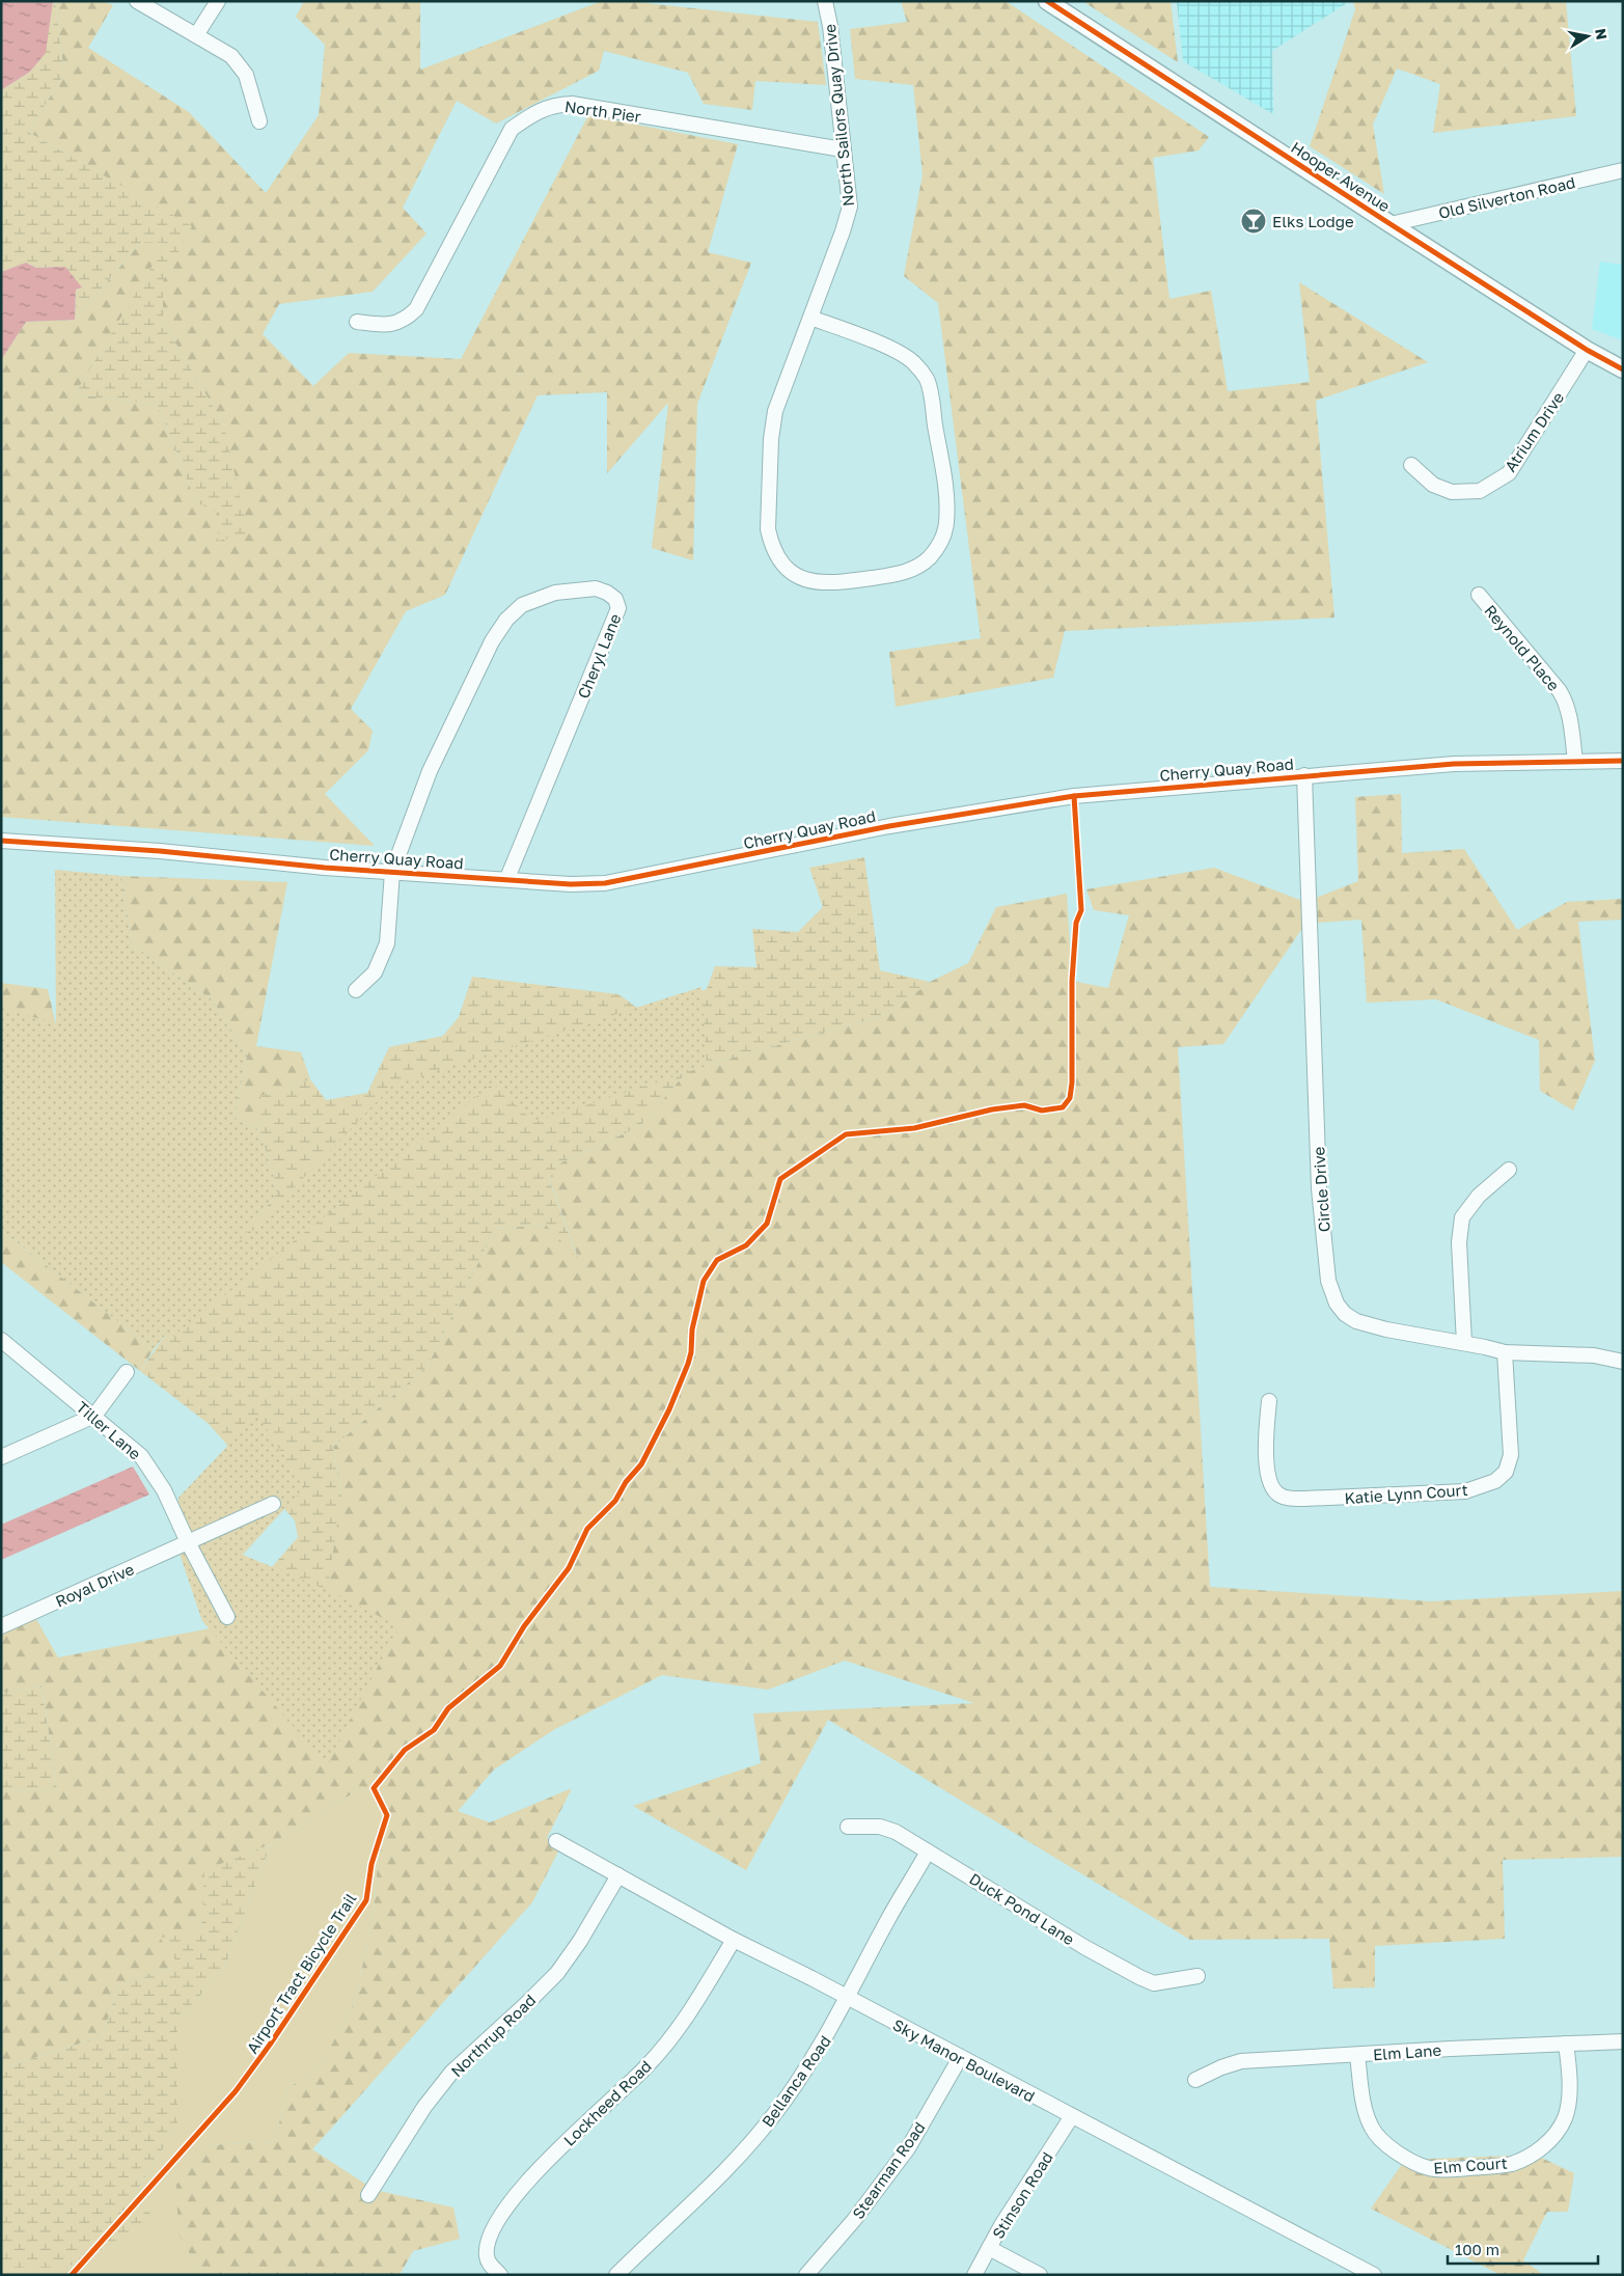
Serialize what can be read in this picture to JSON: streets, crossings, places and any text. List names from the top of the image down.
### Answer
{
  "streets": {
    "main road": ["Hooper Avenue"],
    "street": [
      "North Pier",
      "North Sailors Quay Drive",
      "Old Silverton Road",
      "Atrium Drive",
      "Reynold Place",
      "Cheryl Lane",
      "Cherry Quay Road",
      "Circle Drive",
      "Tiller Lane",
      "Katie Lynn Court",
      "Royal Drive",
      "Duck Pond Lane",
      "Northrup Road",
      "Elm Lane",
      "Sky Manor Boulevard",
      "Bellanca Road",
      "Lockheed Road",
      "Elm Court",
      "Stearman Road",
      "Stinson Road"
    ],
    "cycle path": ["Airport Tract Bicycle Trail"]
  },
  "crossings": [
    ["North Pier", "North Sailors Quay Drive"],
    ["Hooper Avenue", "Old Silverton Road"],
    ["Hooper Avenue", "Atrium Drive"],
    ["Reynold Place", "Cherry Quay Road"],
    ["Cheryl Lane", "Cherry Quay Road"],
    ["Cherry Quay Road", "Circle Drive"],
    ["Circle Drive", "Katie Lynn Court"],
    ["Tiller Lane", "Royal Drive"],
    ["Duck Pond Lane", "Bellanca Road"],
    ["Northrup Road", "Sky Manor Boulevard"],
    ["Elm Lane", "Elm Court"],
    ["Sky Manor Boulevard", "Bellanca Road"],
    ["Sky Manor Boulevard", "Lockheed Road"],
    ["Sky Manor Boulevard", "Stearman Road"],
    ["Sky Manor Boulevard", "Stinson Road"]
  ],
  "places": {
    "bar": ["Elks Lodge"]
  },
  "scale_bar": "100 m",
  "north": "right"
}
